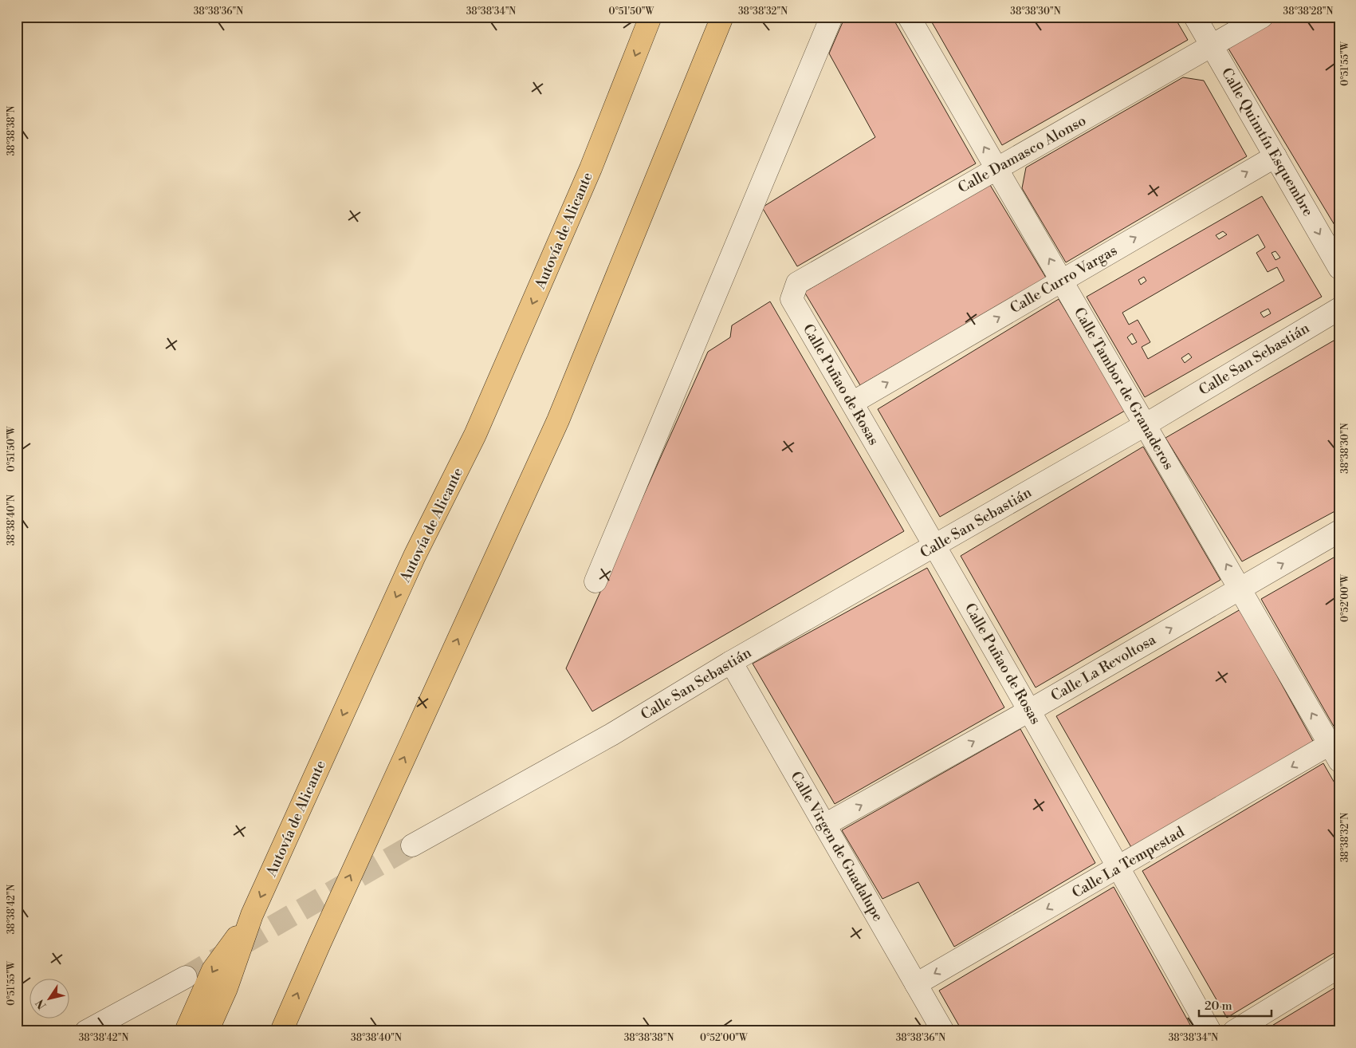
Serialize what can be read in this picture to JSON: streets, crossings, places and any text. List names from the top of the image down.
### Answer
{
  "streets": {
    "highway": ["Autovía de Alicante"],
    "street": [
      "Calle Quimtín Esquembre",
      "Calle Damasco Alonso",
      "Calle Curro Vargas",
      "Calle San Sebastián",
      "Calle Puñao de Rosas",
      "Calle Tambor de Granaderos",
      "Calle La Revoltosa",
      "Calle Virgen de Guadalupe",
      "Calle La Tempestad"
    ]
  },
  "crossings": [
    ["Calle Quimtín Esquembre", "Calle Damasco Alonso"],
    ["Calle Quimtín Esquembre", "Calle Curro Vargas"],
    ["Calle Damasco Alonso", "Calle Puñao de Rosas"],
    ["Calle Damasco Alonso", "Calle Tambor de Granaderos"],
    ["Calle Curro Vargas", "Calle Puñao de Rosas"],
    ["Calle Curro Vargas", "Calle Tambor de Granaderos"],
    ["Calle San Sebastián", "Calle Puñao de Rosas"],
    ["Calle San Sebastián", "Calle Tambor de Granaderos"],
    ["Calle San Sebastián", "Calle Virgen de Guadalupe"],
    ["Calle Puñao de Rosas", "Calle La Revoltosa"],
    ["Calle Puñao de Rosas", "Calle La Tempestad"],
    ["Calle Tambor de Granaderos", "Calle La Revoltosa"],
    ["Calle Tambor de Granaderos", "Calle La Tempestad"],
    ["Calle La Revoltosa", "Calle Virgen de Guadalupe"],
    ["Calle Virgen de Guadalupe", "Calle La Tempestad"]
  ],
  "one_way": [
    "Calle Quimtín Esquembre",
    "Calle Curro Vargas",
    "Calle Tambor de Granaderos",
    "Calle La Revoltosa",
    "Calle La Tempestad"
  ],
  "scale_bar": "20 m",
  "north": "bottom left",
  "coordinates": [
    "38°38'36\"N",
    "38°38'34\"N",
    "0°51'50\"W",
    "38°38'32\"N",
    "38°38'30\"N",
    "38°38'28\"N",
    "0°51'55\"W",
    "38°38'38\"N",
    "38°38'40\"N",
    "0°52'00\"W",
    "38°38'42\"N"
  ]
}
